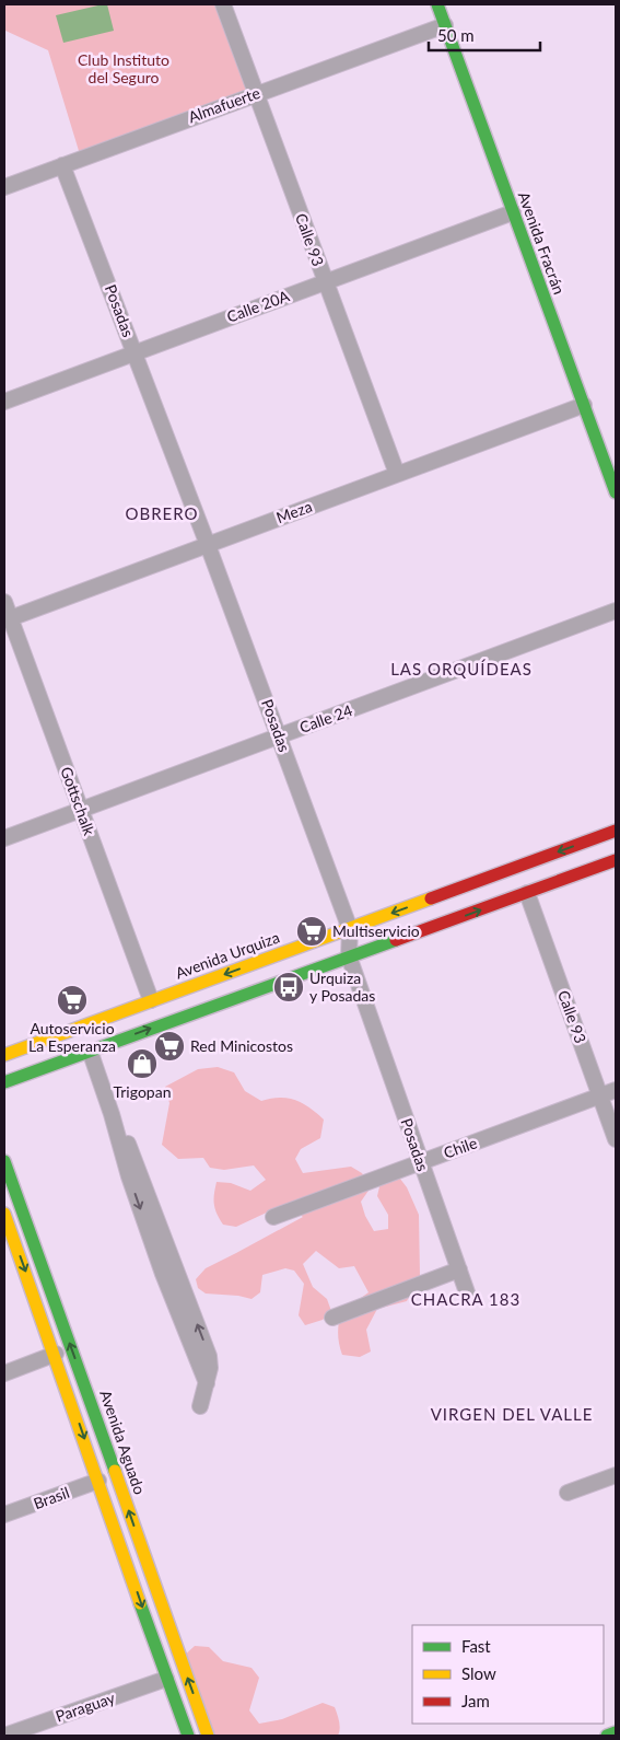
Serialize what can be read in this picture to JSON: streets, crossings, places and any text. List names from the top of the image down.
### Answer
{
  "streets": {
    "main road": ["Avenida Fracrán", "Avenida Urquiza", "Avenida Aguado"],
    "street": [
      "Almafuerte",
      "Calle 93",
      "Calle 20A",
      "Posadas",
      "Meza",
      "Calle 24",
      "Gottschalk",
      "Chile",
      "Brasil",
      "Paraguay"
    ]
  },
  "crossings": [
    ["Almafuerte", "Calle 93"],
    ["Almafuerte", "Avenida Fracrán"],
    ["Almafuerte", "Posadas"],
    ["Calle 93", "Calle 20A"],
    ["Calle 93", "Meza"],
    ["Calle 93", "Chile"],
    ["Avenida Fracrán", "Calle 20A"],
    ["Avenida Fracrán", "Meza"],
    ["Calle 20A", "Posadas"],
    ["Posadas", "Meza"],
    ["Posadas", "Calle 24"],
    ["Posadas", "Avenida Urquiza"],
    ["Posadas", "Chile"],
    ["Meza", "Gottschalk"],
    ["Calle 24", "Gottschalk"],
    ["Gottschalk", "Avenida Urquiza"]
  ],
  "districts": [
    "OBRERO",
    "LAS ORQUÍDEAS",
    "CHACRA 183",
    "VIRGEN DEL VALLE"
  ],
  "parks": ["Club Instituto del Seguro"],
  "places": {
    "supermarket": ["Multiservicio", "Autoservicio La Esperanza", "Red Minicostos"],
    "bus stop": ["Urquiza y Posadas"],
    "shop": ["Trigopan"]
  },
  "legend": ["Fast", "Slow", "Jam"],
  "scale_bar": "50 m"
}
